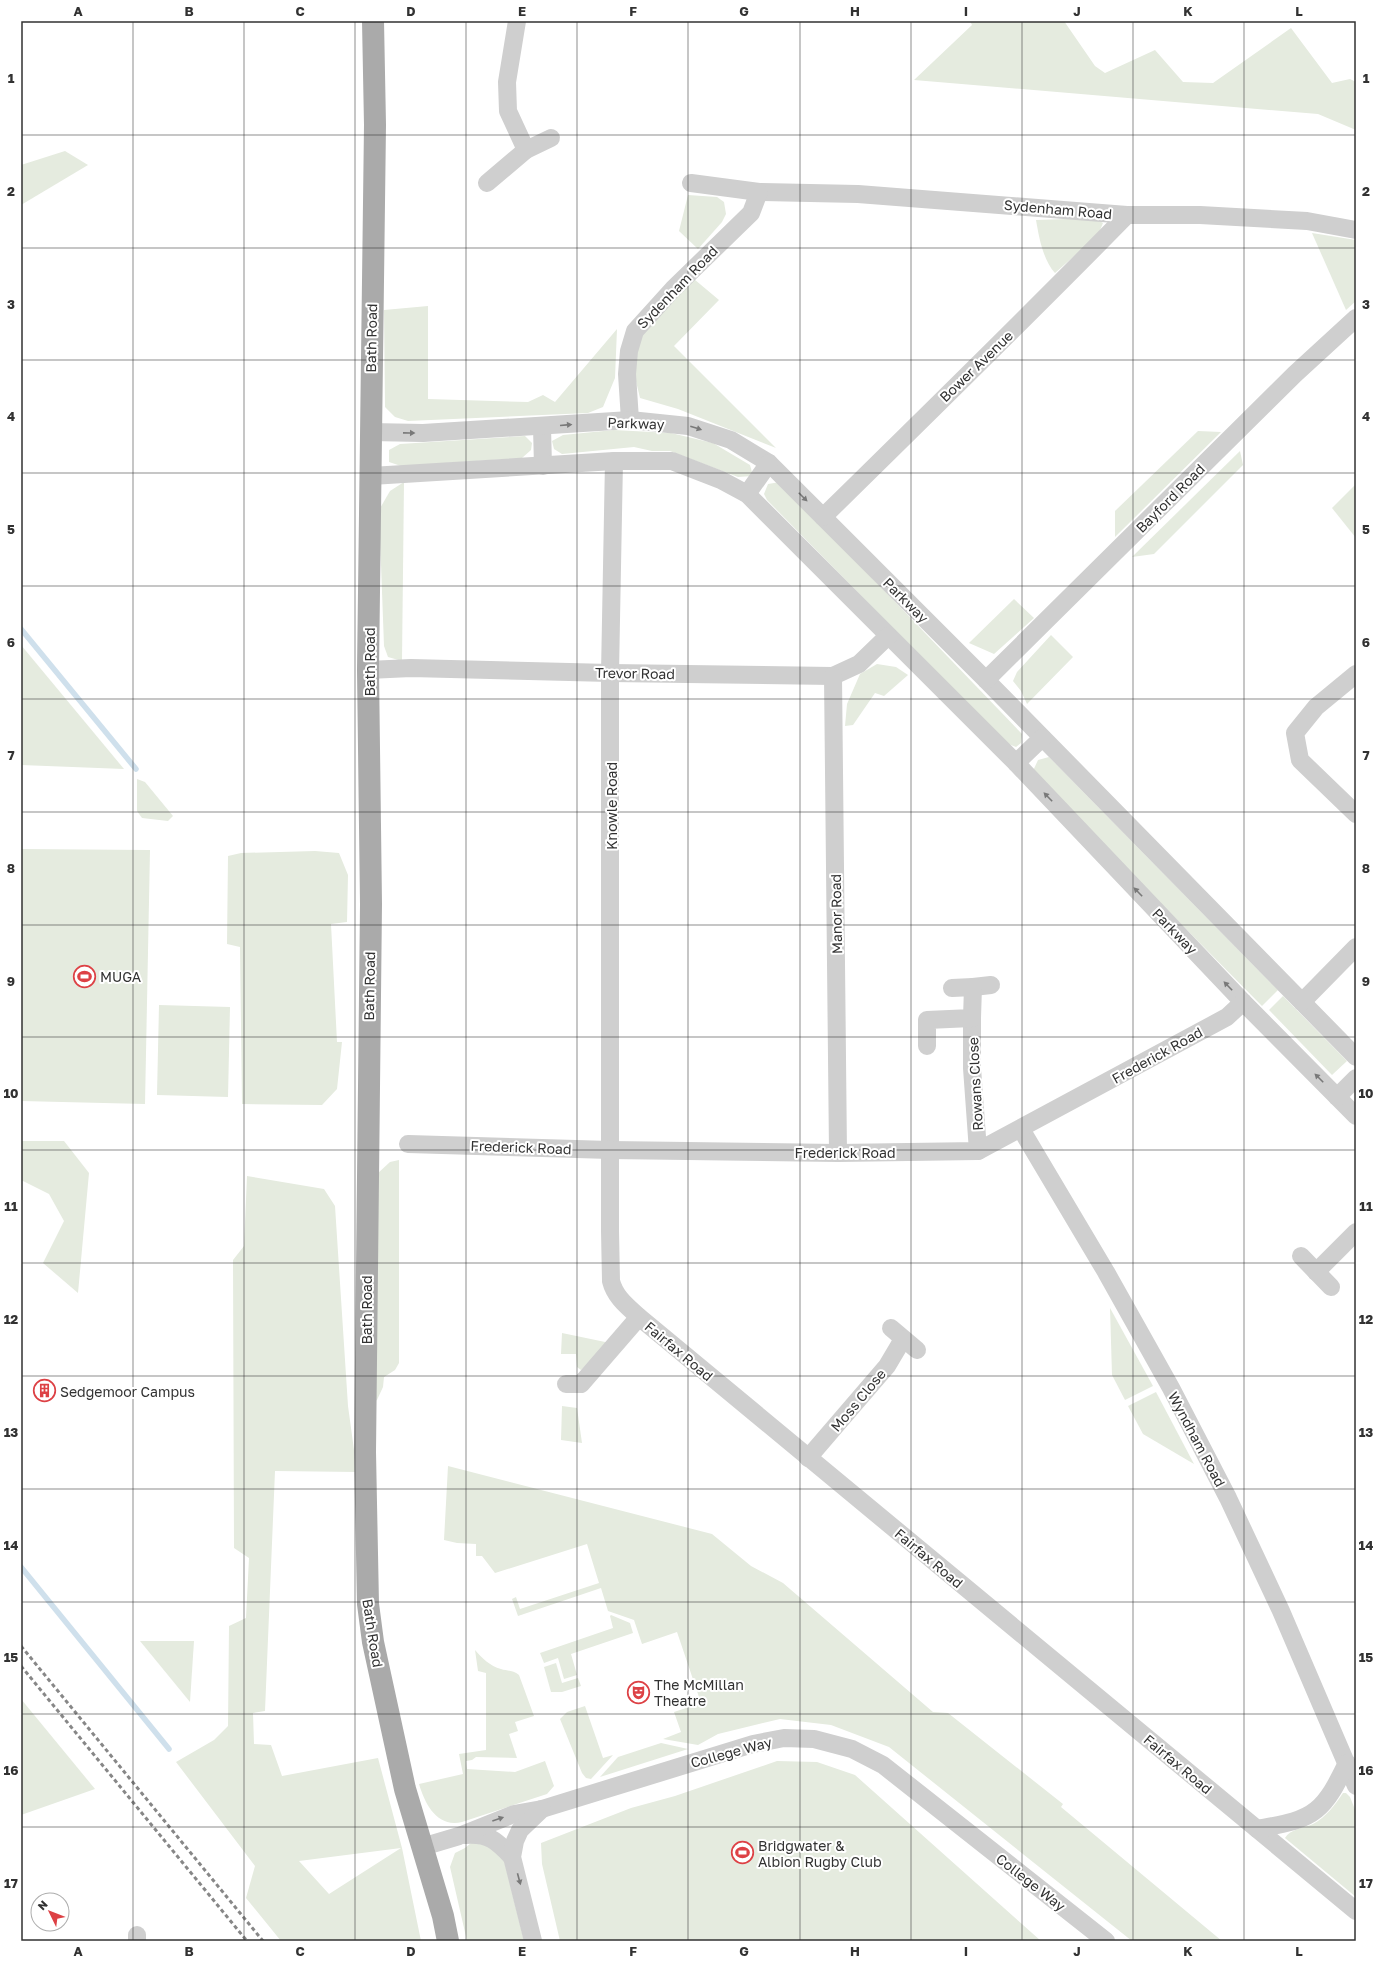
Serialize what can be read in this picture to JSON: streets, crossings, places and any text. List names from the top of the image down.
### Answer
{
  "streets": {
    "main road": ["Bath Road"],
    "street": [
      "Sydenham Road",
      "Bower Avenue",
      "Parkway",
      "Bayford Road",
      "Trevor Road",
      "Knowle Road",
      "Manor Road",
      "Frederick Road",
      "Rowans Close",
      "Fairfax Road",
      "Moss Close",
      "Wyndham Road",
      "College Way"
    ]
  },
  "crossings": [
    ["Sydenham Road", "Bower Avenue"],
    ["Sydenham Road", "Parkway"],
    ["Bath Road", "Parkway"],
    ["Bath Road", "Trevor Road"],
    ["Bath Road", "College Way"],
    ["Bower Avenue", "Parkway"],
    ["Parkway", "Bayford Road"],
    ["Parkway", "Trevor Road"],
    ["Parkway", "Knowle Road"],
    ["Parkway", "Frederick Road"],
    ["Trevor Road", "Knowle Road"],
    ["Trevor Road", "Manor Road"],
    ["Knowle Road", "Frederick Road"],
    ["Knowle Road", "Fairfax Road"],
    ["Manor Road", "Frederick Road"],
    ["Frederick Road", "Rowans Close"],
    ["Frederick Road", "Fairfax Road"],
    ["Frederick Road", "Wyndham Road"],
    ["Fairfax Road", "Moss Close"]
  ],
  "places": {
    "sports": ["MUGA", "Bridgwater & Albion Rugby Club"],
    "building": ["Sedgemoor Campus"],
    "theatre": ["The McMillan Theatre"]
  },
  "north": "top left",
  "grid": {
    "columns": [
      "A",
      "B",
      "C",
      "D",
      "E",
      "F",
      "G",
      "H",
      "I",
      "J",
      "K",
      "L"
    ],
    "rows": [
      "1",
      "2",
      "3",
      "4",
      "5",
      "6",
      "7",
      "8",
      "9",
      "10",
      "11",
      "12",
      "13",
      "14",
      "15",
      "16",
      "17"
    ]
  }
}
